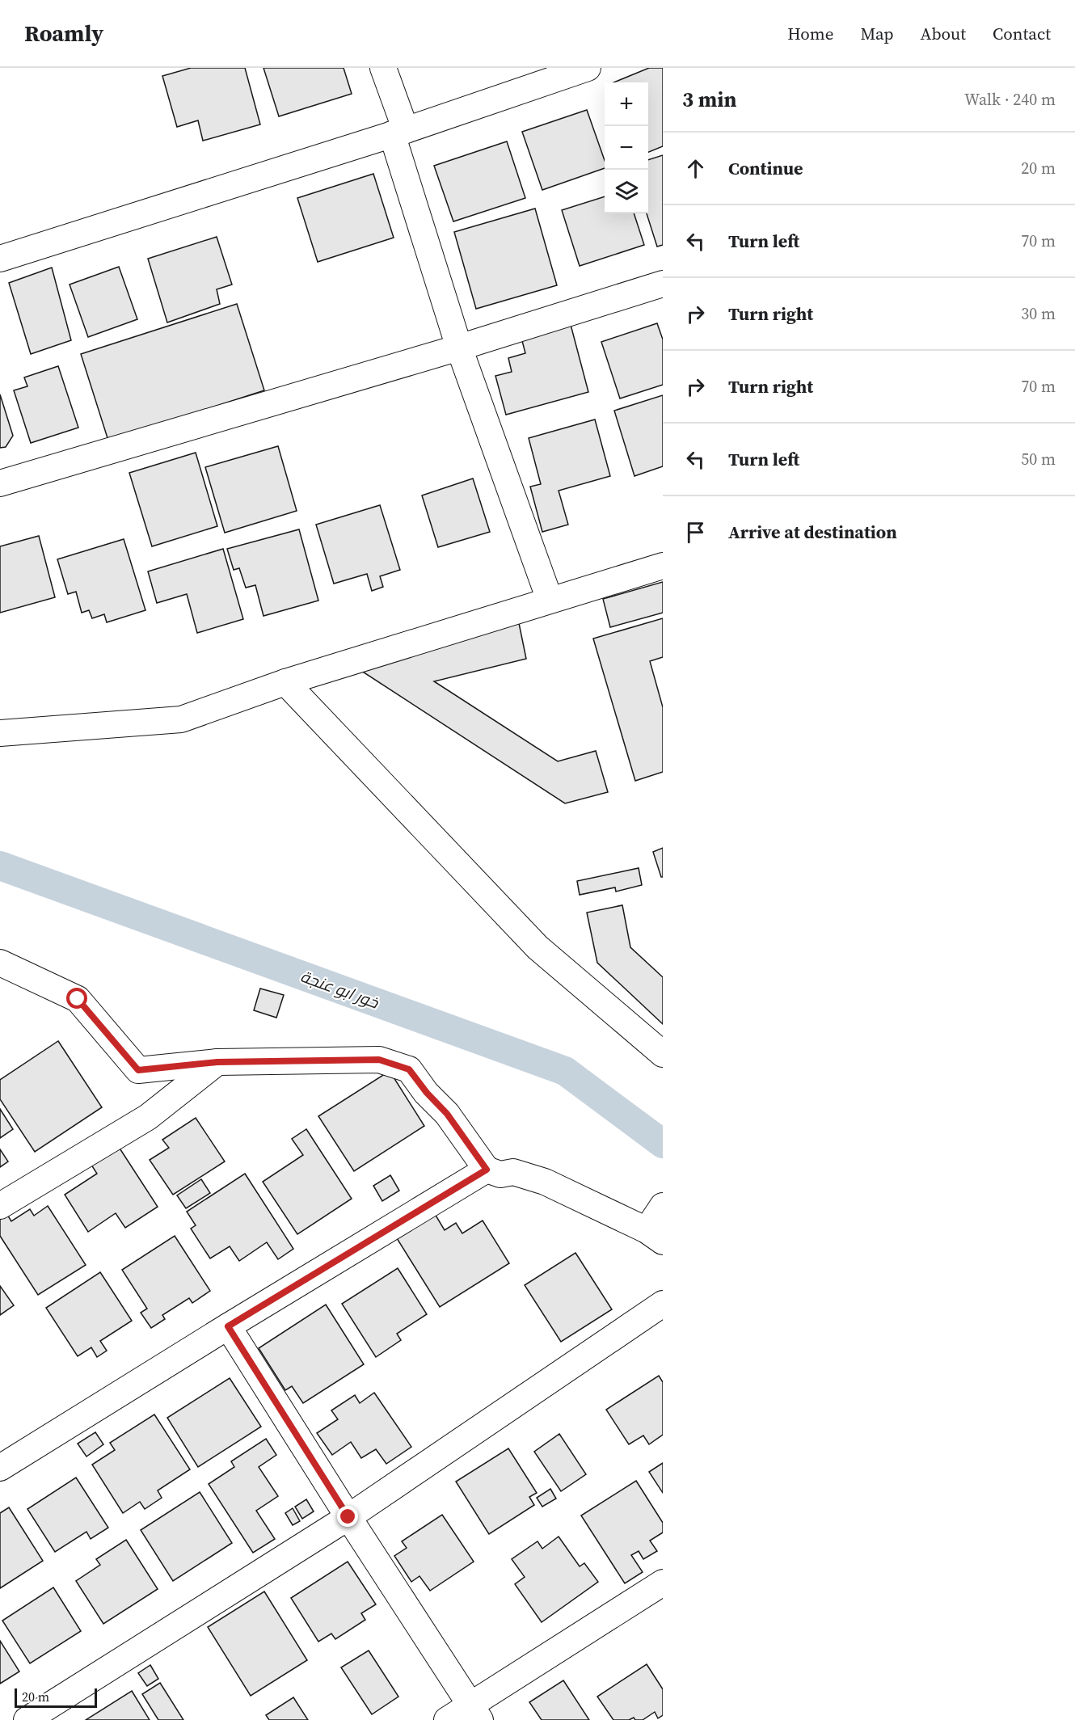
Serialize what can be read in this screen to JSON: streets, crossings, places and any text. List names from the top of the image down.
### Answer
{
  "water": ["خور ابو عنجة"],
  "scale_bar": "20 m",
  "page": {
    "header": "Roamly",
    "nav": [
      "Home",
      "Map",
      "About",
      "Contact"
    ],
    "heading": ["3 min", "Walk · 240 m"],
    "map_buttons": ["+", "−"],
    "list": [
      ["Continue", "20 m"],
      ["Turn left", "70 m"],
      ["Turn right", "30 m"],
      ["Turn right", "70 m"],
      ["Turn left", "50 m"],
      "Arrive at destination"
    ],
    "scale": "20 m"
  }
}
